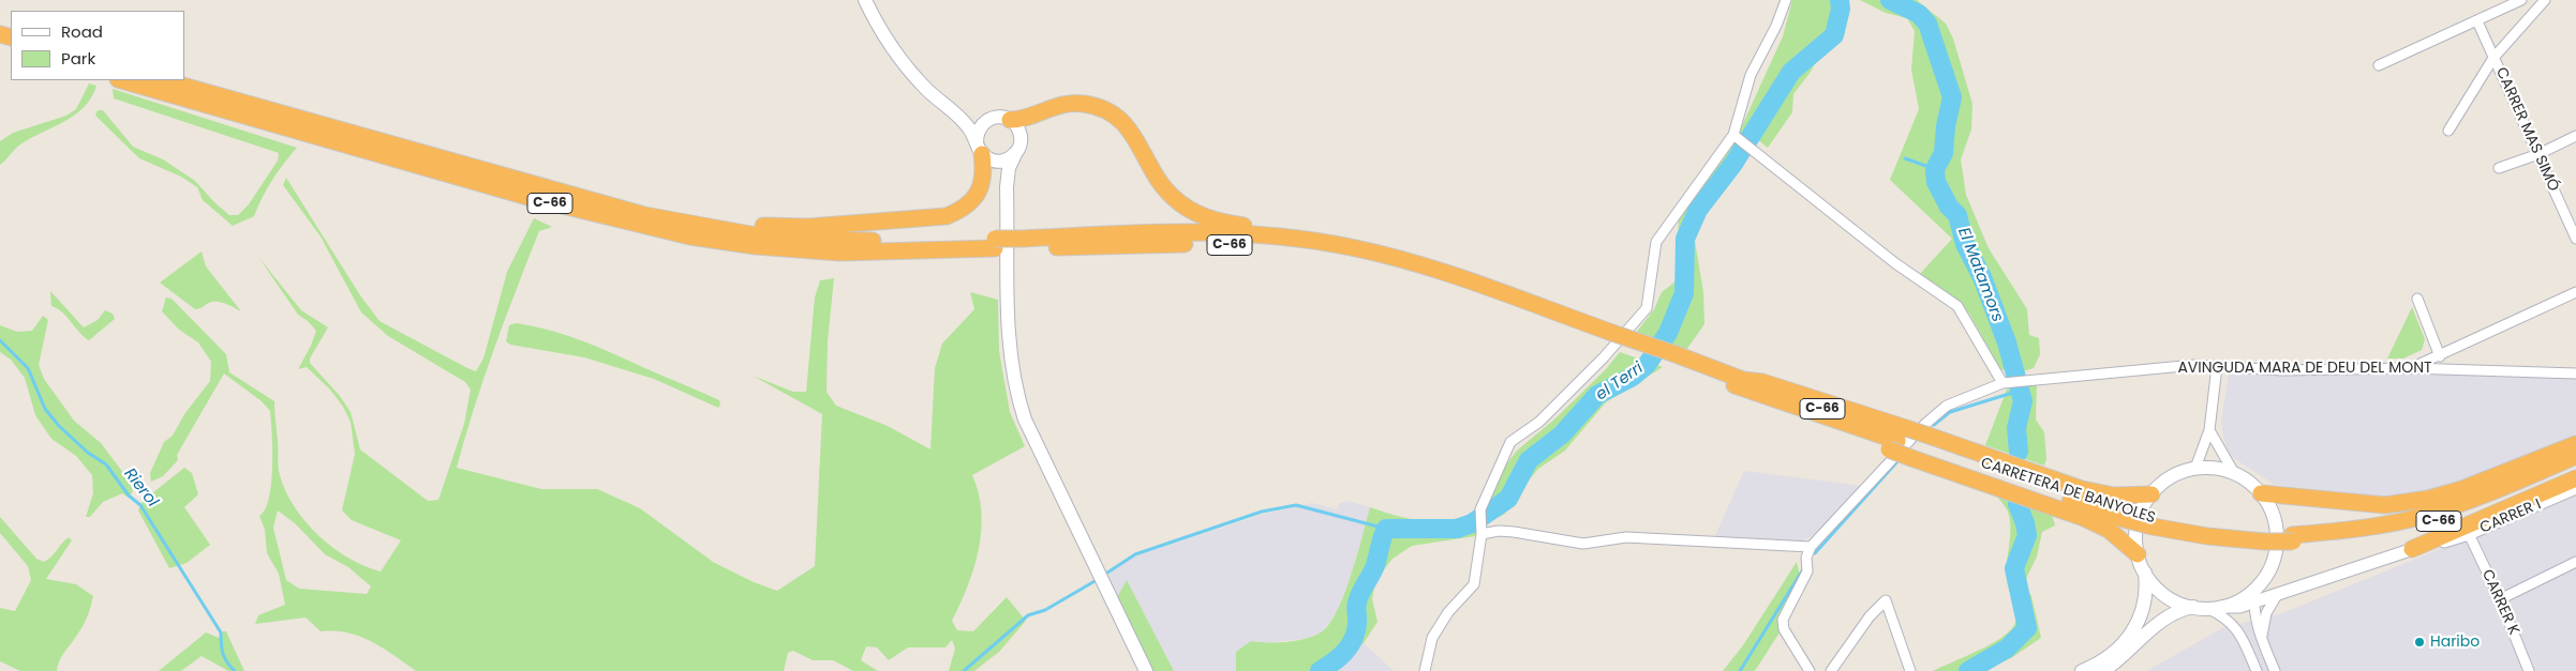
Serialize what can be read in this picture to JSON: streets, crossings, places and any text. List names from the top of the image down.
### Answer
{
  "streets": {
    "highway": ["C-66"],
    "street": [
      "CARRER MAS SIMÓ",
      "AVINGUDA MARA DE DEU DEL MONT",
      "CARRER I",
      "CARRER K"
    ]
  },
  "crossings": [
    ["CARRER I", "CARRER K"]
  ],
  "water": ["El Matamors", "el Terri", "Rierol"],
  "places": ["Haribo"],
  "legend": ["Road", "Park"]
}
